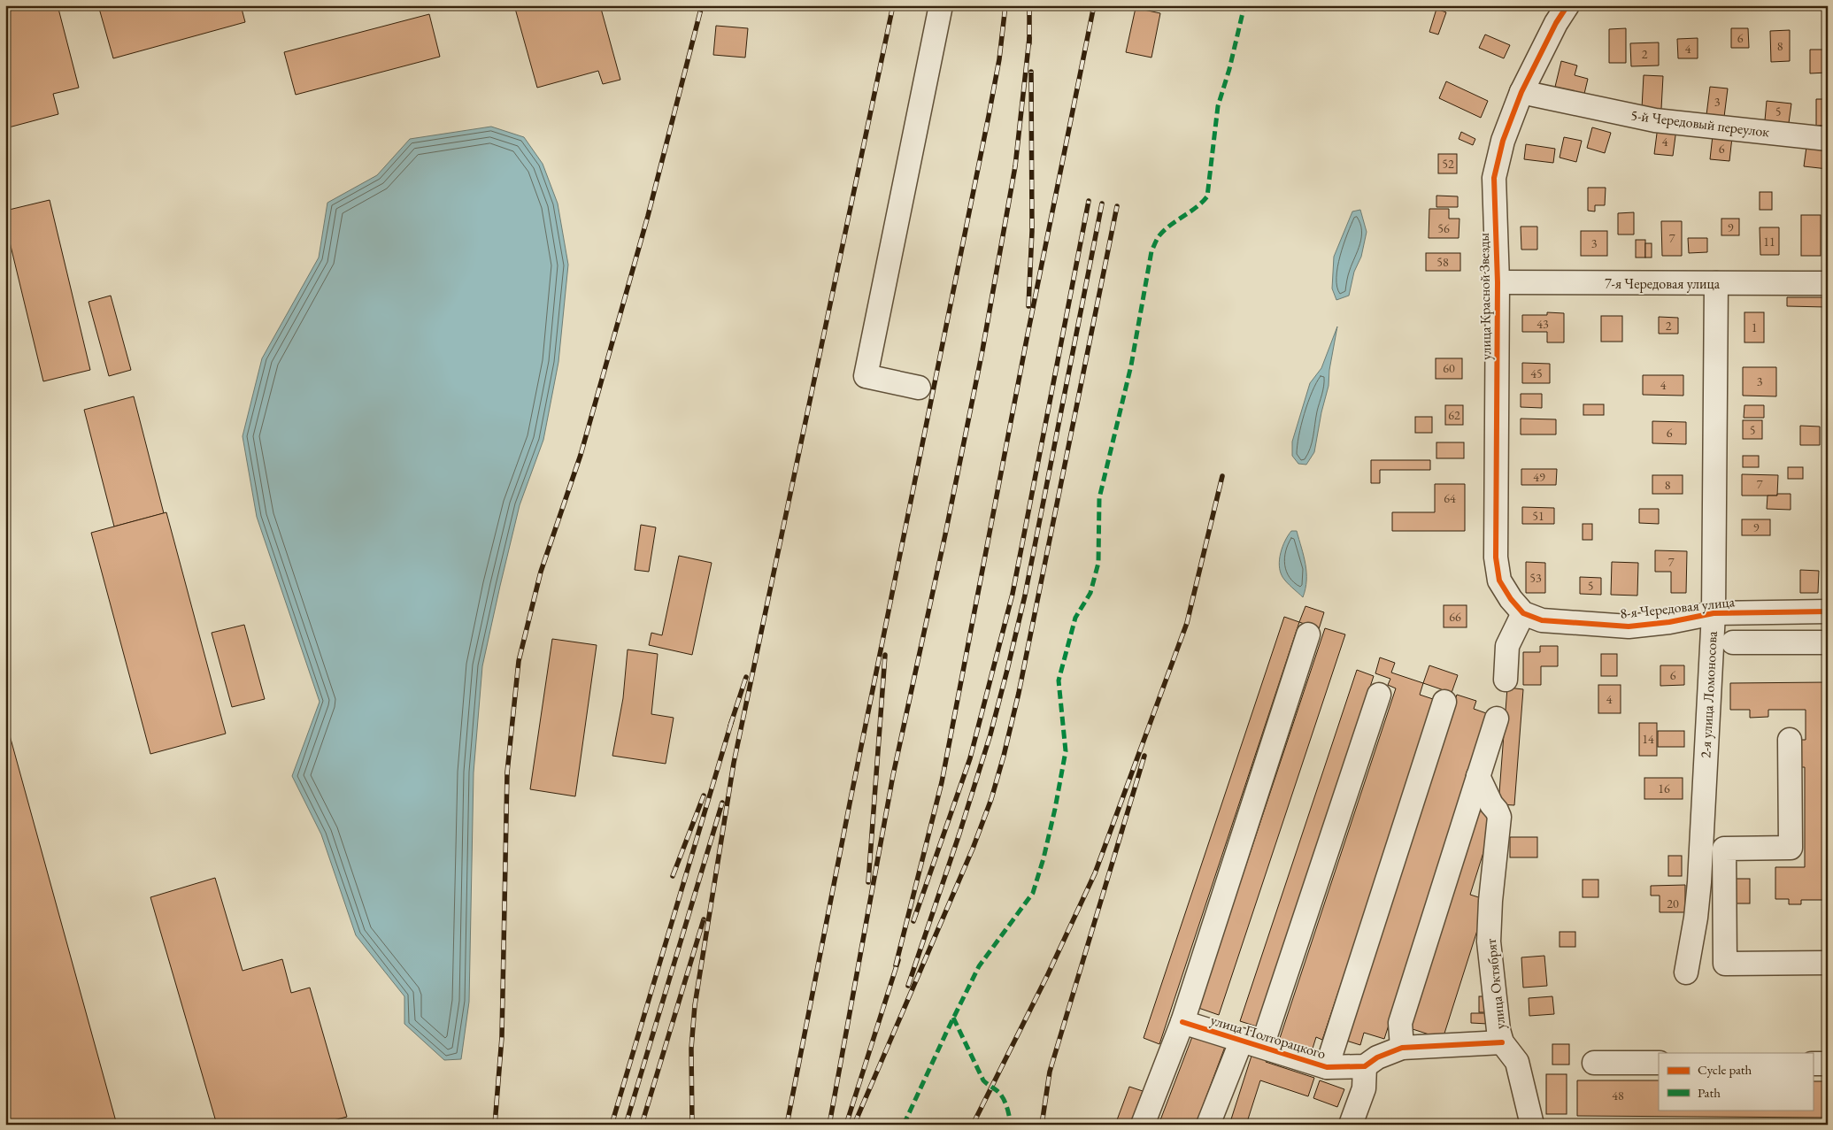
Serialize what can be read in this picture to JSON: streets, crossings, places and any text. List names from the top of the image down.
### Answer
{
  "streets": {
    "street": [
      "5-й Чередовый переулок",
      "7-я Чередовая улица",
      "улица Красной Звезды",
      "8-я Чередовая улица",
      "2-я улица Ломоносова",
      "улица Октябрят",
      "улица Полторацкого"
    ]
  },
  "crossings": [
    ["5-й Чередовый переулок", "улица Красной Звезды"],
    ["7-я Чередовая улица", "улица Красной Звезды"],
    ["7-я Чередовая улица", "2-я улица Ломоносова"],
    ["улица Красной Звезды", "8-я Чередовая улица"],
    ["8-я Чередовая улица", "2-я улица Ломоносова"],
    ["улица Октябрят", "улица Полторацкого"]
  ],
  "house_numbers": [
    "6",
    "8",
    "4",
    "2",
    "3",
    "5",
    "4",
    "6",
    "52",
    "9",
    "56",
    "7",
    "11",
    "3",
    "58",
    "43",
    "2",
    "1",
    "60",
    "45",
    "3",
    "4",
    "62",
    "5",
    "6",
    "49",
    "7",
    "8",
    "64",
    "51",
    "9",
    "7",
    "53",
    "5",
    "66",
    "6",
    "4",
    "14",
    "16",
    "20",
    "48"
  ],
  "legend": ["Cycle path", "Path"]
}
